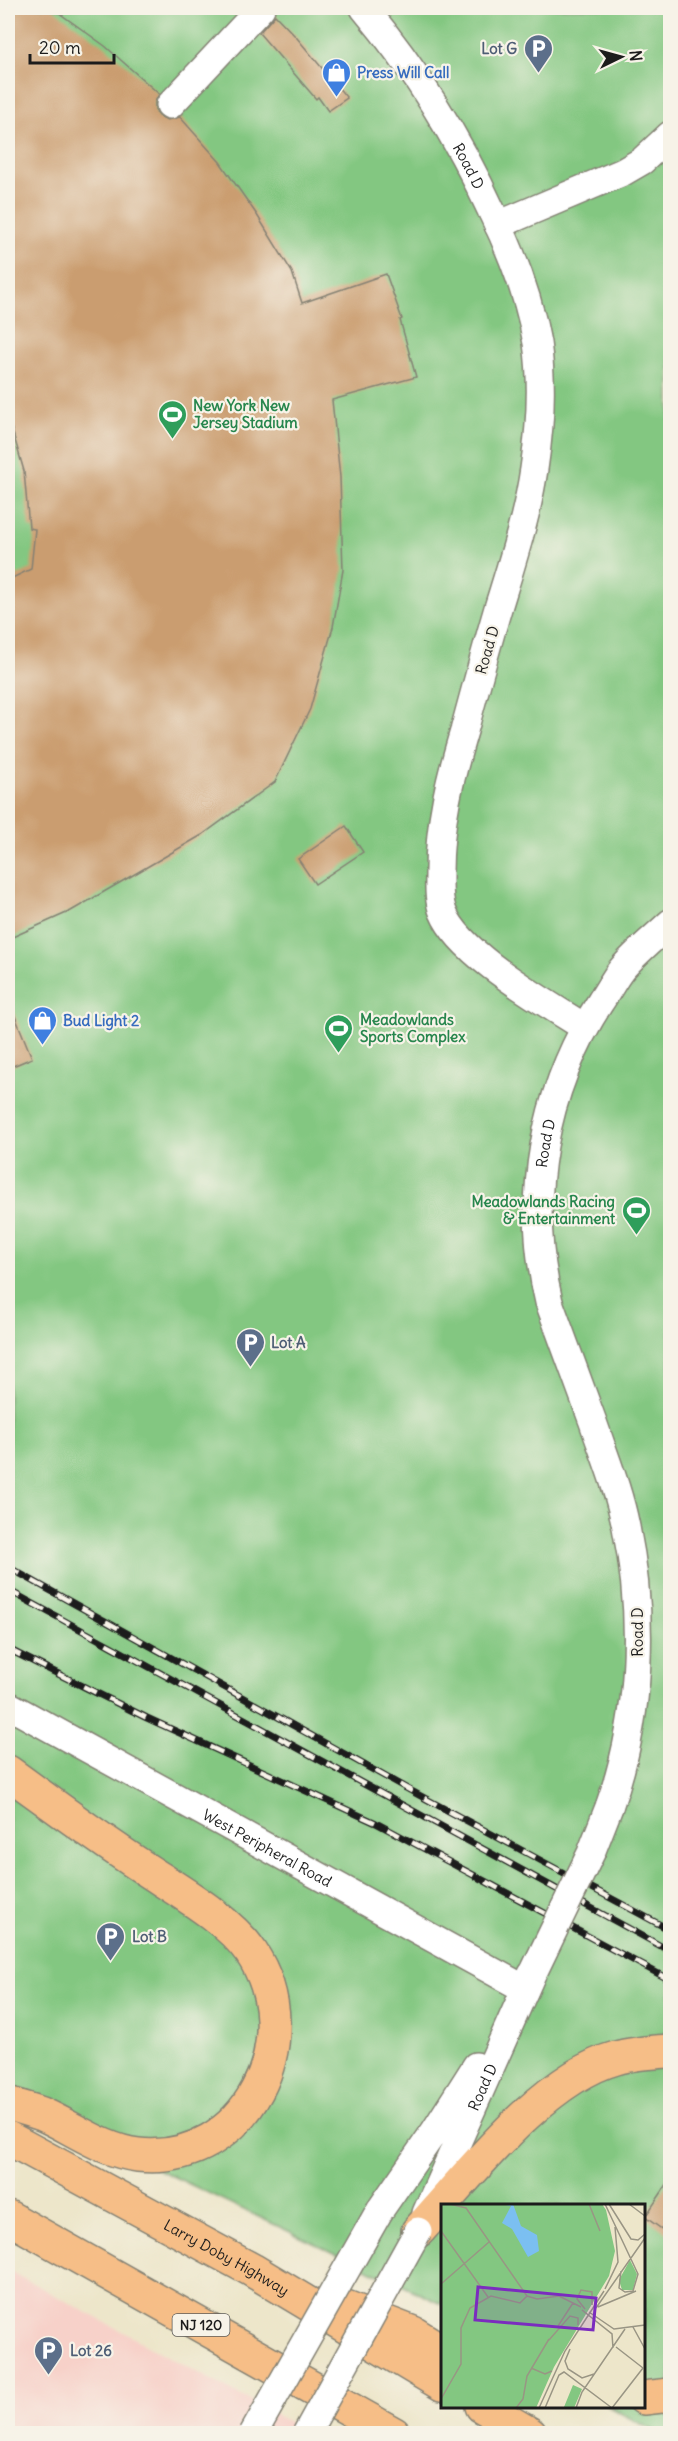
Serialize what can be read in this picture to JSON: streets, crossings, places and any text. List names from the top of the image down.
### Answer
{
  "streets": {
    "highway": ["Larry Doby Highway", "NJ 120"],
    "street": ["Road D", "West Peripheral Road"]
  },
  "crossings": [
    ["Road D", "West Peripheral Road"]
  ],
  "places": {
    "parking": [
      "Lot G",
      "Lot A",
      "Lot B",
      "Lot 26"
    ],
    "shop": ["Press Will Call", "Bud Light 2"],
    "sports": ["New York New Jersey Stadium", "Meadowlands Sports Complex", "Meadowlands Racing & Entertainment"]
  },
  "scale_bar": "20 m",
  "north": "right"
}
